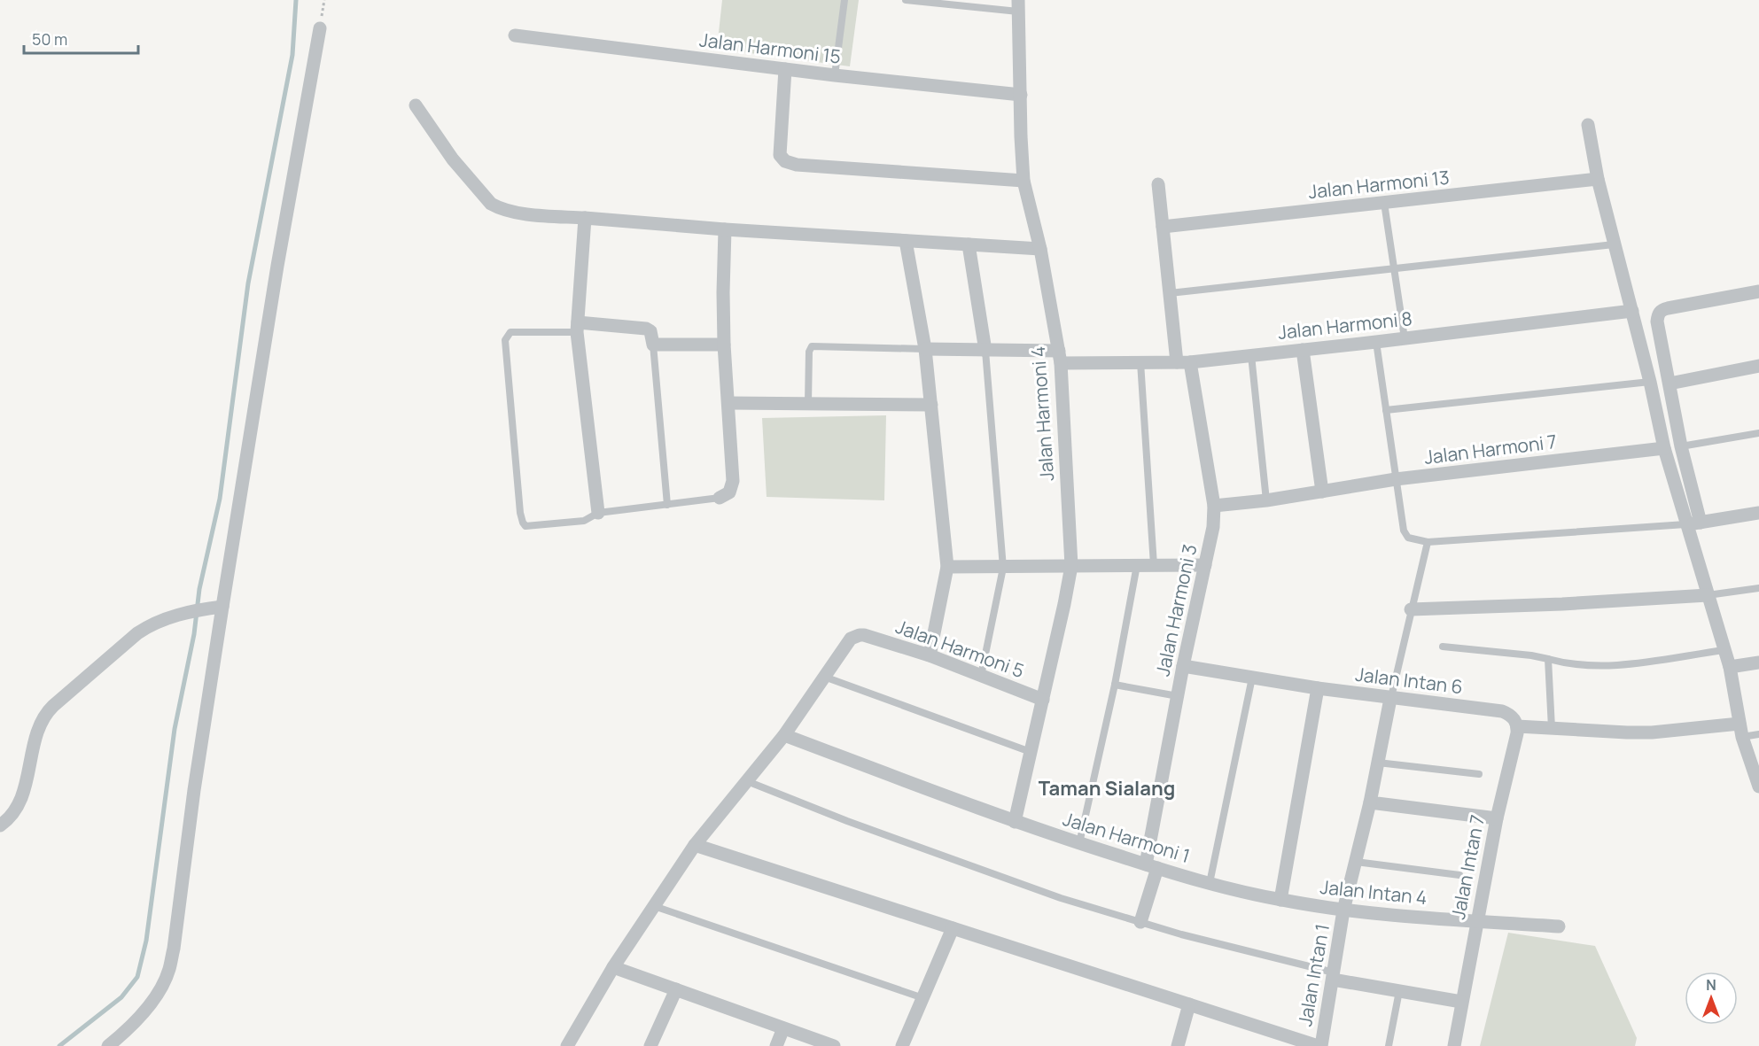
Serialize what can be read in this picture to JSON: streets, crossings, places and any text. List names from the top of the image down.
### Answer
{
  "streets": {
    "street": [
      "Jalan Harmoni 15",
      "Jalan Harmoni 13",
      "Jalan Harmoni 8",
      "Jalan Harmoni 4",
      "Jalan Harmoni 7",
      "Jalan Harmoni 3",
      "Jalan Harmoni 5",
      "Jalan Intan 6",
      "Jalan Harmoni 1",
      "Jalan Intan 7",
      "Jalan Intan 4",
      "Jalan Intan 1"
    ]
  },
  "crossings": [
    ["Jalan Harmoni 15", "Jalan Harmoni 4"],
    ["Jalan Harmoni 13", "Jalan Harmoni 3"],
    ["Jalan Harmoni 8", "Jalan Harmoni 4"],
    ["Jalan Harmoni 8", "Jalan Harmoni 3"],
    ["Jalan Harmoni 4", "Jalan Harmoni 5"],
    ["Jalan Harmoni 4", "Jalan Harmoni 1"],
    ["Jalan Harmoni 7", "Jalan Harmoni 3"],
    ["Jalan Harmoni 3", "Jalan Intan 6"],
    ["Jalan Harmoni 3", "Jalan Harmoni 1"],
    ["Jalan Intan 6", "Jalan Intan 7"],
    ["Jalan Intan 6", "Jalan Intan 1"],
    ["Jalan Harmoni 1", "Jalan Intan 4"],
    ["Jalan Intan 7", "Jalan Intan 4"],
    ["Jalan Intan 4", "Jalan Intan 1"]
  ],
  "districts": ["Taman Sialang"],
  "scale_bar": "50 m",
  "north": "top"
}
